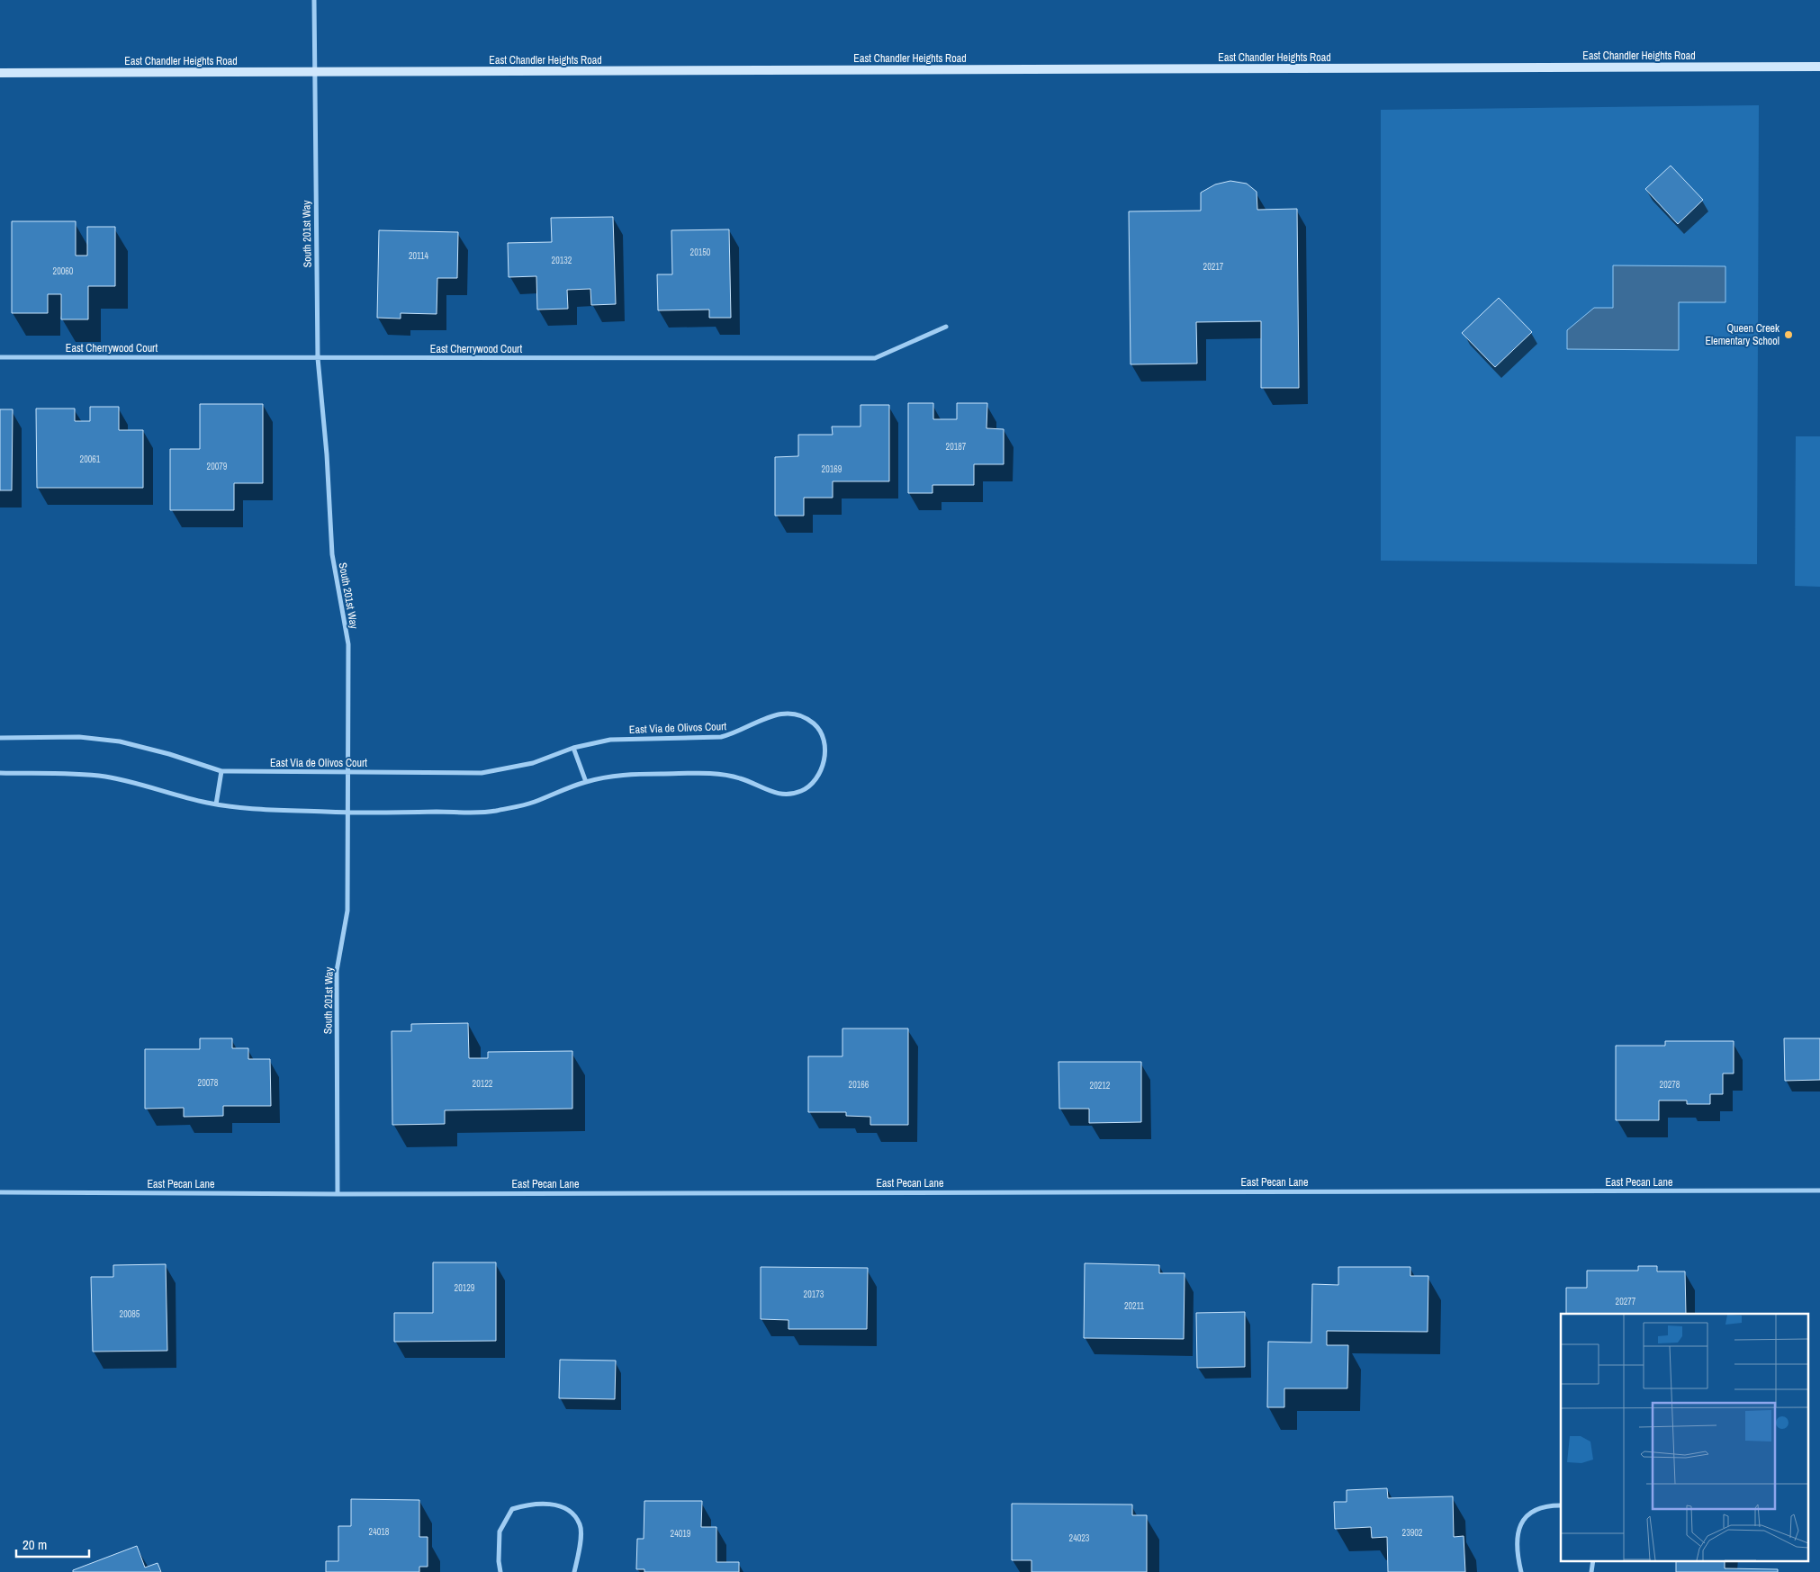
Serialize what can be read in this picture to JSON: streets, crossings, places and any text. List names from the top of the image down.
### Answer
{
  "streets": {
    "main road": ["East Chandler Heights Road"],
    "street": [
      "South 201st Way",
      "East Cherrywood Court",
      "East Via de Olivos Court",
      "East Pecan Lane"
    ]
  },
  "crossings": [
    ["East Chandler Heights Road", "South 201st Way"],
    ["South 201st Way", "East Cherrywood Court"],
    ["South 201st Way", "East Via de Olivos Court"],
    ["South 201st Way", "East Pecan Lane"]
  ],
  "places": ["Queen Creek Elementary School"],
  "house_numbers": [
    "20150",
    "20114",
    "20132",
    "20217",
    "20060",
    "20187",
    "20061",
    "20079",
    "20169",
    "20078",
    "20122",
    "20166",
    "20278",
    "20212",
    "20129",
    "20173",
    "20277",
    "20211",
    "20085",
    "24018",
    "23902",
    "24019",
    "24023"
  ],
  "scale_bar": "20 m"
}
